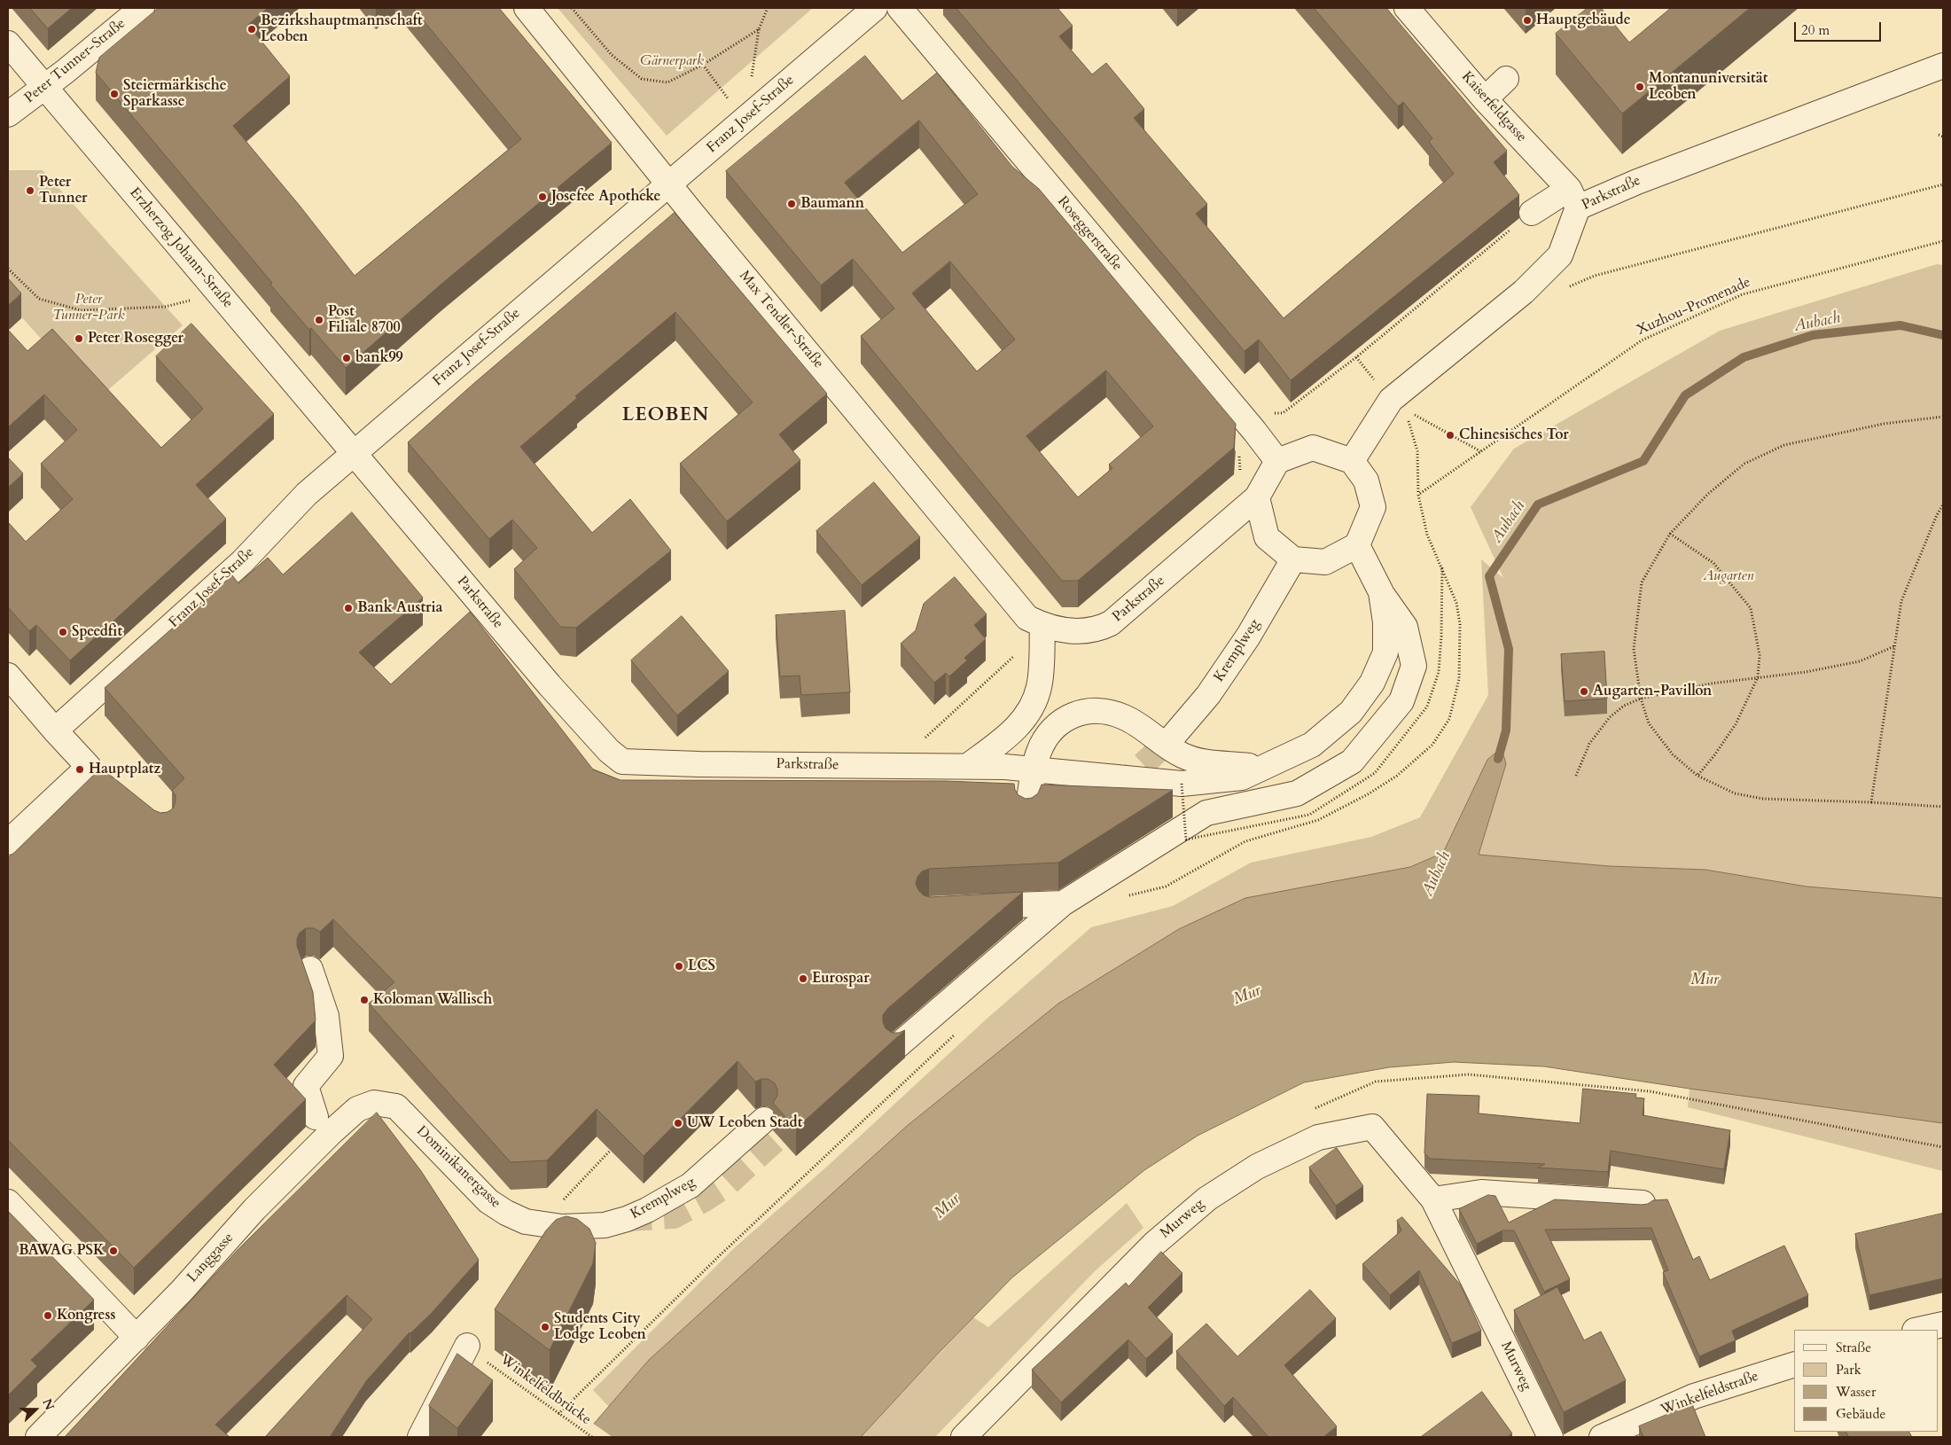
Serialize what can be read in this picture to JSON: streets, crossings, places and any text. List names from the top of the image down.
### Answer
{
  "streets": {
    "street": [
      "Peter Tunner-Straße",
      "Kaiserfeldgasse",
      "Franz Josef-Straße",
      "Parkstraße",
      "Roseggerstraße",
      "Erzherzog Johann-Straße",
      "Max Tendler-Straße",
      "Kremplweg",
      "Dominikanergasse",
      "Murweg",
      "Langgasse",
      "Winkelfeldstraße"
    ],
    "path": ["Xuzhou-Promenade", "Winkelfeldbrücke"]
  },
  "crossings": [
    ["Peter Tunner-Straße", "Erzherzog Johann-Straße"],
    ["Kaiserfeldgasse", "Parkstraße"],
    ["Franz Josef-Straße", "Parkstraße"],
    ["Franz Josef-Straße", "Erzherzog Johann-Straße"],
    ["Franz Josef-Straße", "Max Tendler-Straße"],
    ["Parkstraße", "Roseggerstraße"],
    ["Parkstraße", "Erzherzog Johann-Straße"],
    ["Parkstraße", "Max Tendler-Straße"],
    ["Parkstraße", "Kremplweg"],
    ["Roseggerstraße", "Kremplweg"],
    ["Kremplweg", "Dominikanergasse"],
    ["Dominikanergasse", "Langgasse"]
  ],
  "districts": ["LEOBEN"],
  "water": ["Aubach", "Mur"],
  "parks": ["Gärnerpark", "Peter Tunner-Park", "Augarten"],
  "places": [
    "Hauptgebäude",
    "Bezirkshauptmannschaft Leoben",
    "Montanuniversität Leoben",
    "Steiermärkische Sparkasse",
    "Peter Tunner",
    "Josefee Apotheke",
    "Baumann",
    "Post Filiale 8700",
    "Peter Rosegger",
    "bank99",
    "Chinesisches Tor",
    "Bank Austria",
    "Speedfit",
    "Augarten-Pavillon",
    "Hauptplatz",
    "LCS",
    "Eurospar",
    "Koloman Wallisch",
    "UW Leoben Stadt",
    "BAWAG PSK",
    "Kongress",
    "Students City Lodge Leoben"
  ],
  "legend": [
    "Straße",
    "Park",
    "Wasser",
    "Gebäude"
  ],
  "scale_bar": "20 m",
  "north": "right"
}
